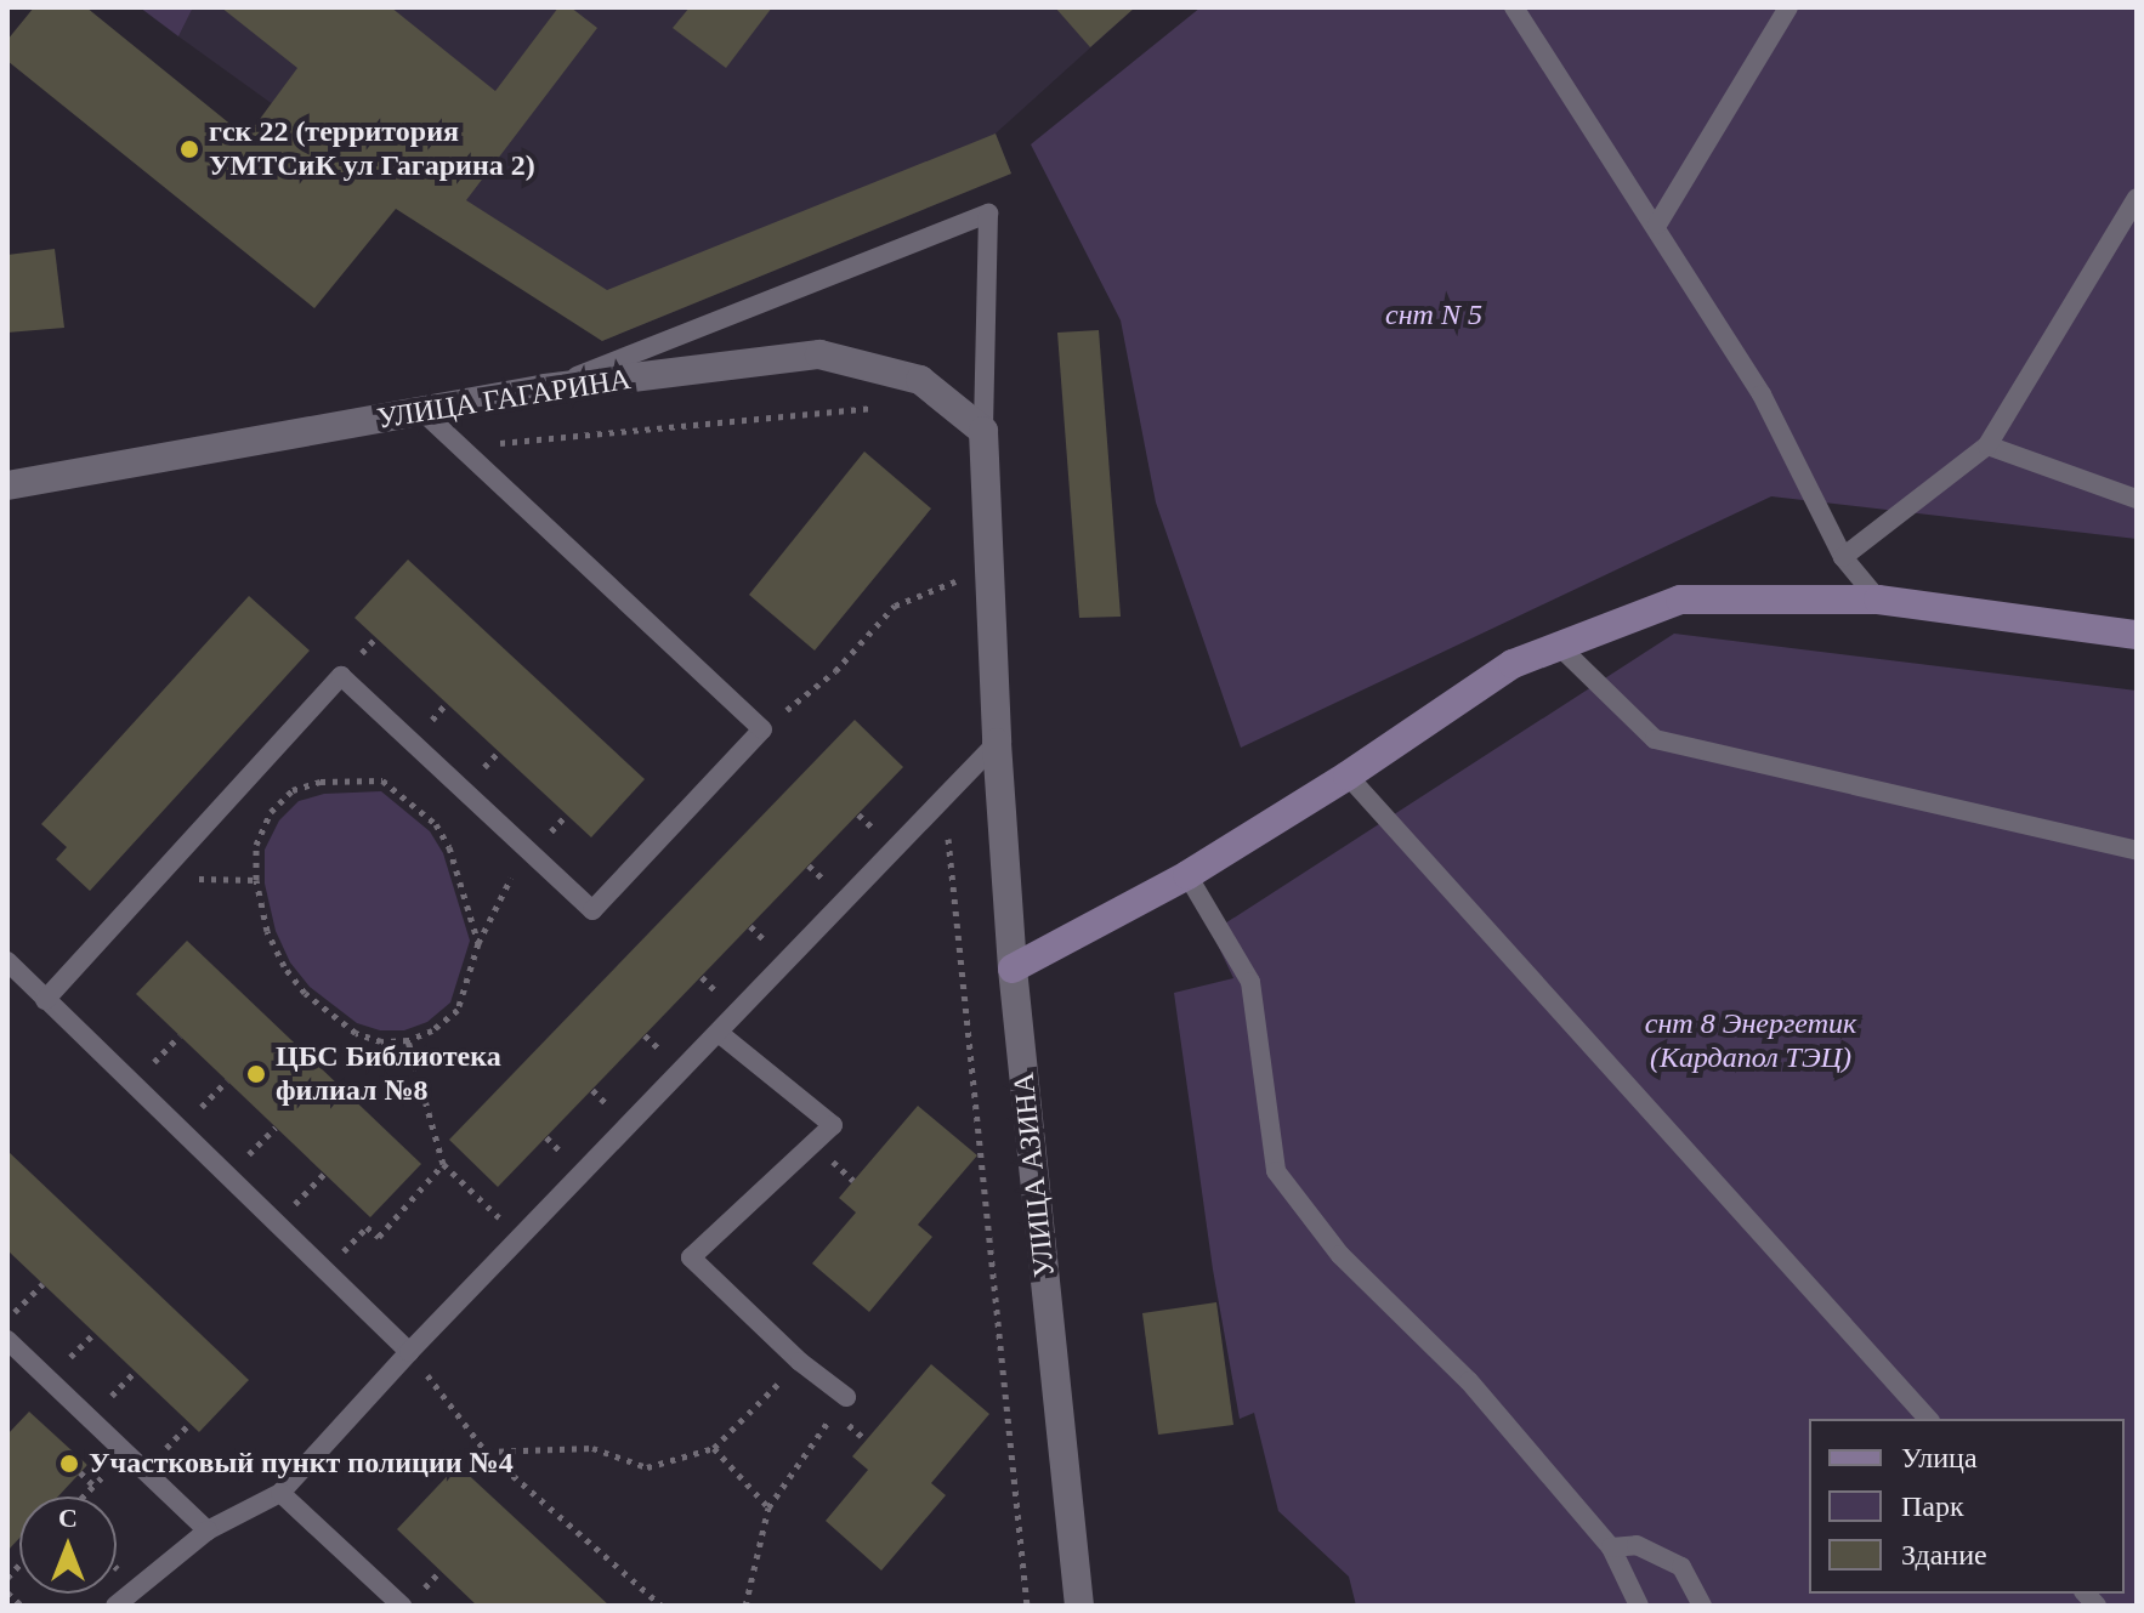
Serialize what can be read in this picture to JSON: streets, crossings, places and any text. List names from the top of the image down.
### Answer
{
  "streets": {
    "street": ["УЛИЦА ГАГАРИНА", "УЛИЦА АЗИНА"]
  },
  "crossings": [
    ["УЛИЦА ГАГАРИНА", "УЛИЦА АЗИНА"]
  ],
  "parks": ["снт N 5", "снт 8 Энергетик (Кардапол ТЭЦ)"],
  "places": ["гск 22 (территория УМТСиК ул Гагарина 2)", "ЦБС Библиотека филиал №8", "Участковый пункт полиции №4"],
  "legend": ["Улица", "Парк", "Здание"],
  "north": "top"
}
